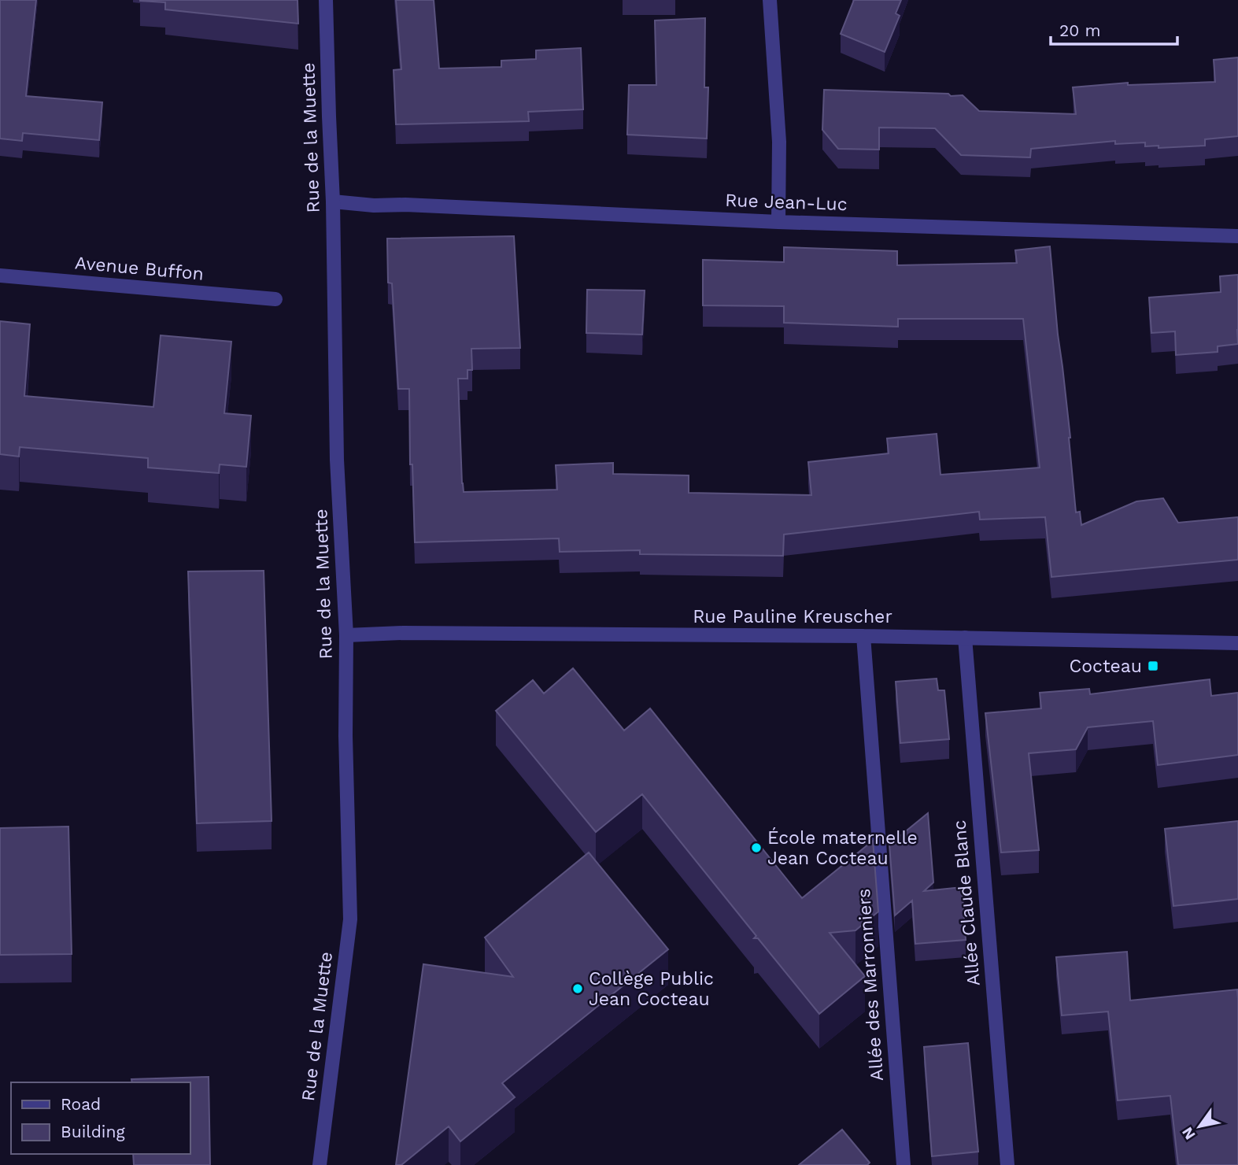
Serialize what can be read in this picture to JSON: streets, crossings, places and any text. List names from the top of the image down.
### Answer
{
  "streets": {
    "street": [
      "Rue de la Muette",
      "Rue Jean-Luc",
      "Avenue Buffon",
      "Rue Pauline Kreuscher",
      "Allée Claude Blanc",
      "Allée des Marronniers"
    ]
  },
  "crossings": [
    ["Rue de la Muette", "Rue Jean-Luc"],
    ["Rue de la Muette", "Rue Pauline Kreuscher"],
    ["Rue Pauline Kreuscher", "Allée Claude Blanc"],
    ["Rue Pauline Kreuscher", "Allée des Marronniers"]
  ],
  "places": {
    "transit": ["Cocteau"],
    "other": ["École maternelle Jean Cocteau", "Collège Public Jean Cocteau"]
  },
  "legend": ["Road", "Building"],
  "scale_bar": "20 m",
  "north": "bottom left"
}
